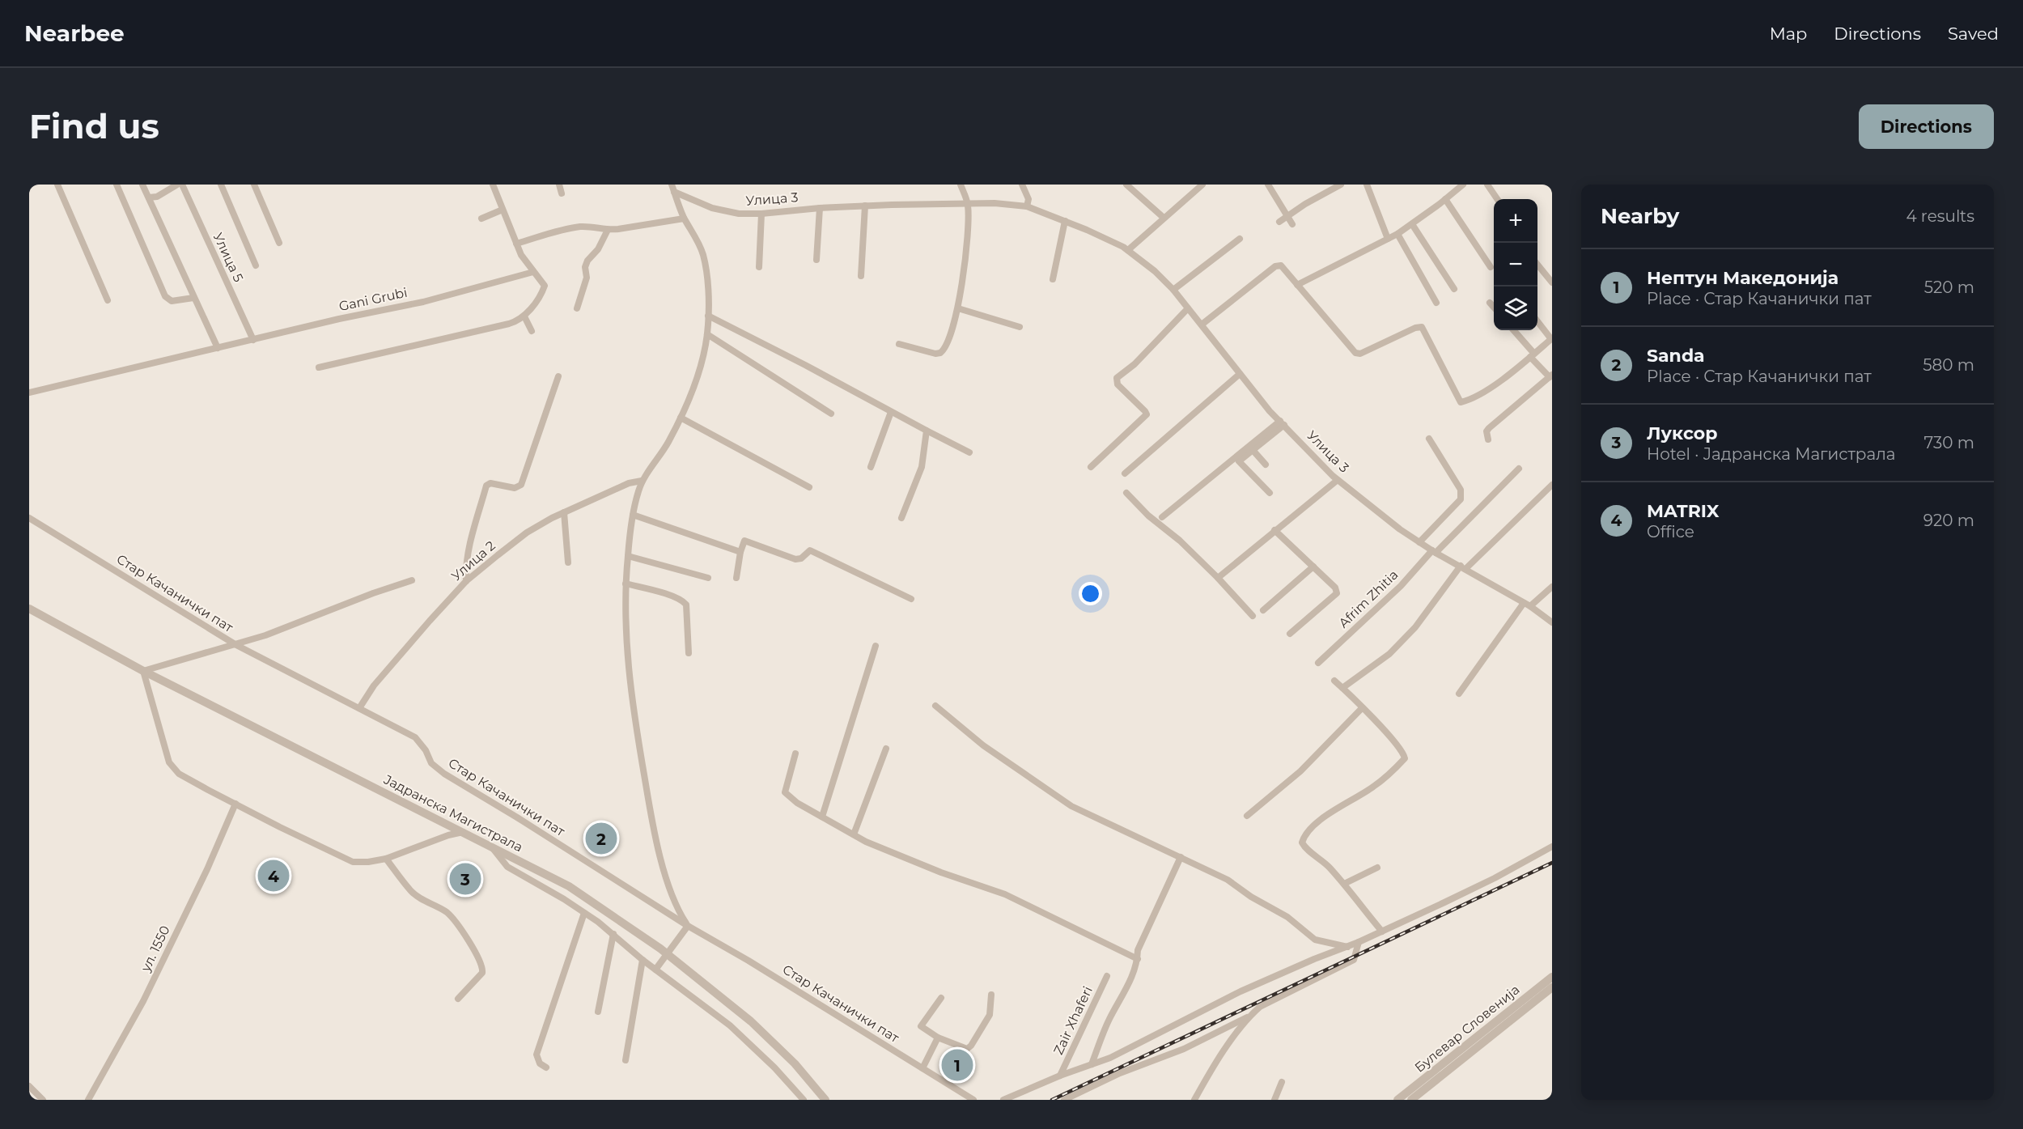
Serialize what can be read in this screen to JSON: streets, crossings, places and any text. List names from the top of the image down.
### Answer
{
  "streets": {
    "street": [
      "Улица 3",
      "Улица 5",
      "Gani Grubi",
      "Улица 2",
      "Стар Качанички пат",
      "Afrim Zhitia",
      "Јадранска Магистрала",
      "ул. 1550",
      "Zair Xhaferi",
      "Булевар Словенија"
    ]
  },
  "crossings": [
    ["Улица 3", "Afrim Zhitia"],
    ["Улица 5", "Gani Grubi"],
    ["Улица 2", "Стар Качанички пат"]
  ],
  "page": {
    "header": "Nearbee",
    "nav": ["Map", "Directions", "Saved"],
    "buttons": "Directions",
    "title": "Find us",
    "heading": ["Nearby", "4 results"],
    "map_buttons": ["+", "−"],
    "list": [
      {
        "mark": "1",
        "name": "Нептун Македонија",
        "note": "Place · Стар Качанички пат",
        "value": "520 m"
      },
      {
        "mark": "2",
        "name": "Sanda",
        "note": "Place · Стар Качанички пат",
        "value": "580 m"
      },
      {
        "mark": "3",
        "name": "Луксор",
        "note": "Hotel · Јадранска Магистрала",
        "value": "730 m"
      },
      {
        "mark": "4",
        "name": "MATRIX",
        "note": "Office",
        "value": "920 m"
      }
    ],
    "pins": [
      "2",
      "4",
      "3",
      "1"
    ]
  }
}
